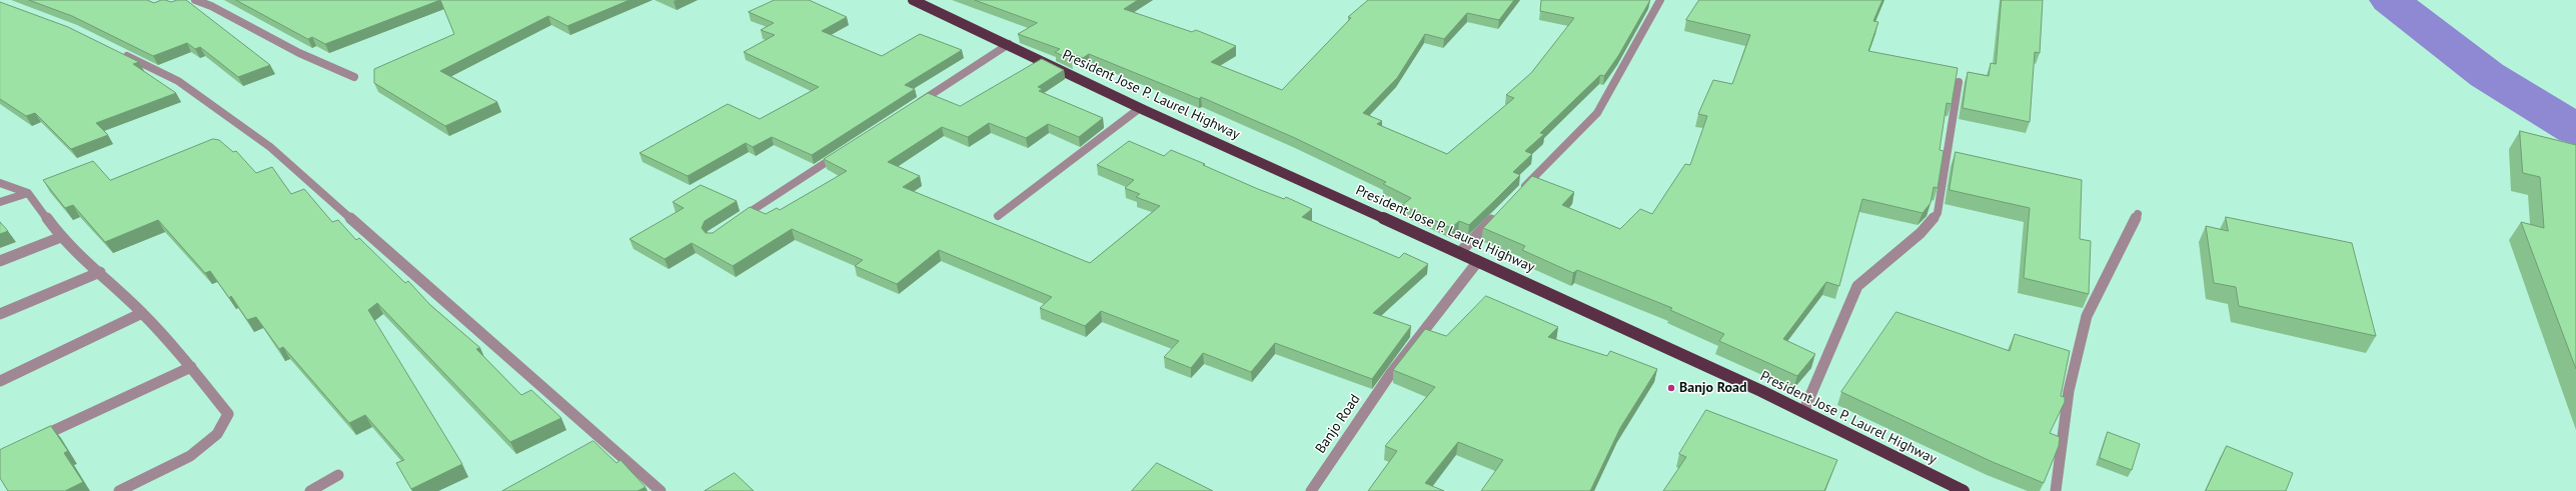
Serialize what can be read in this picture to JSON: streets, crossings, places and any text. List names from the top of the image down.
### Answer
{
  "streets": {
    "highway": ["President Jose P. Laurel Highway"],
    "street": ["Banjo Road"]
  },
  "crossings": [
    ["President Jose P. Laurel Highway", "Banjo Road"]
  ],
  "places": ["Banjo Road"]
}
